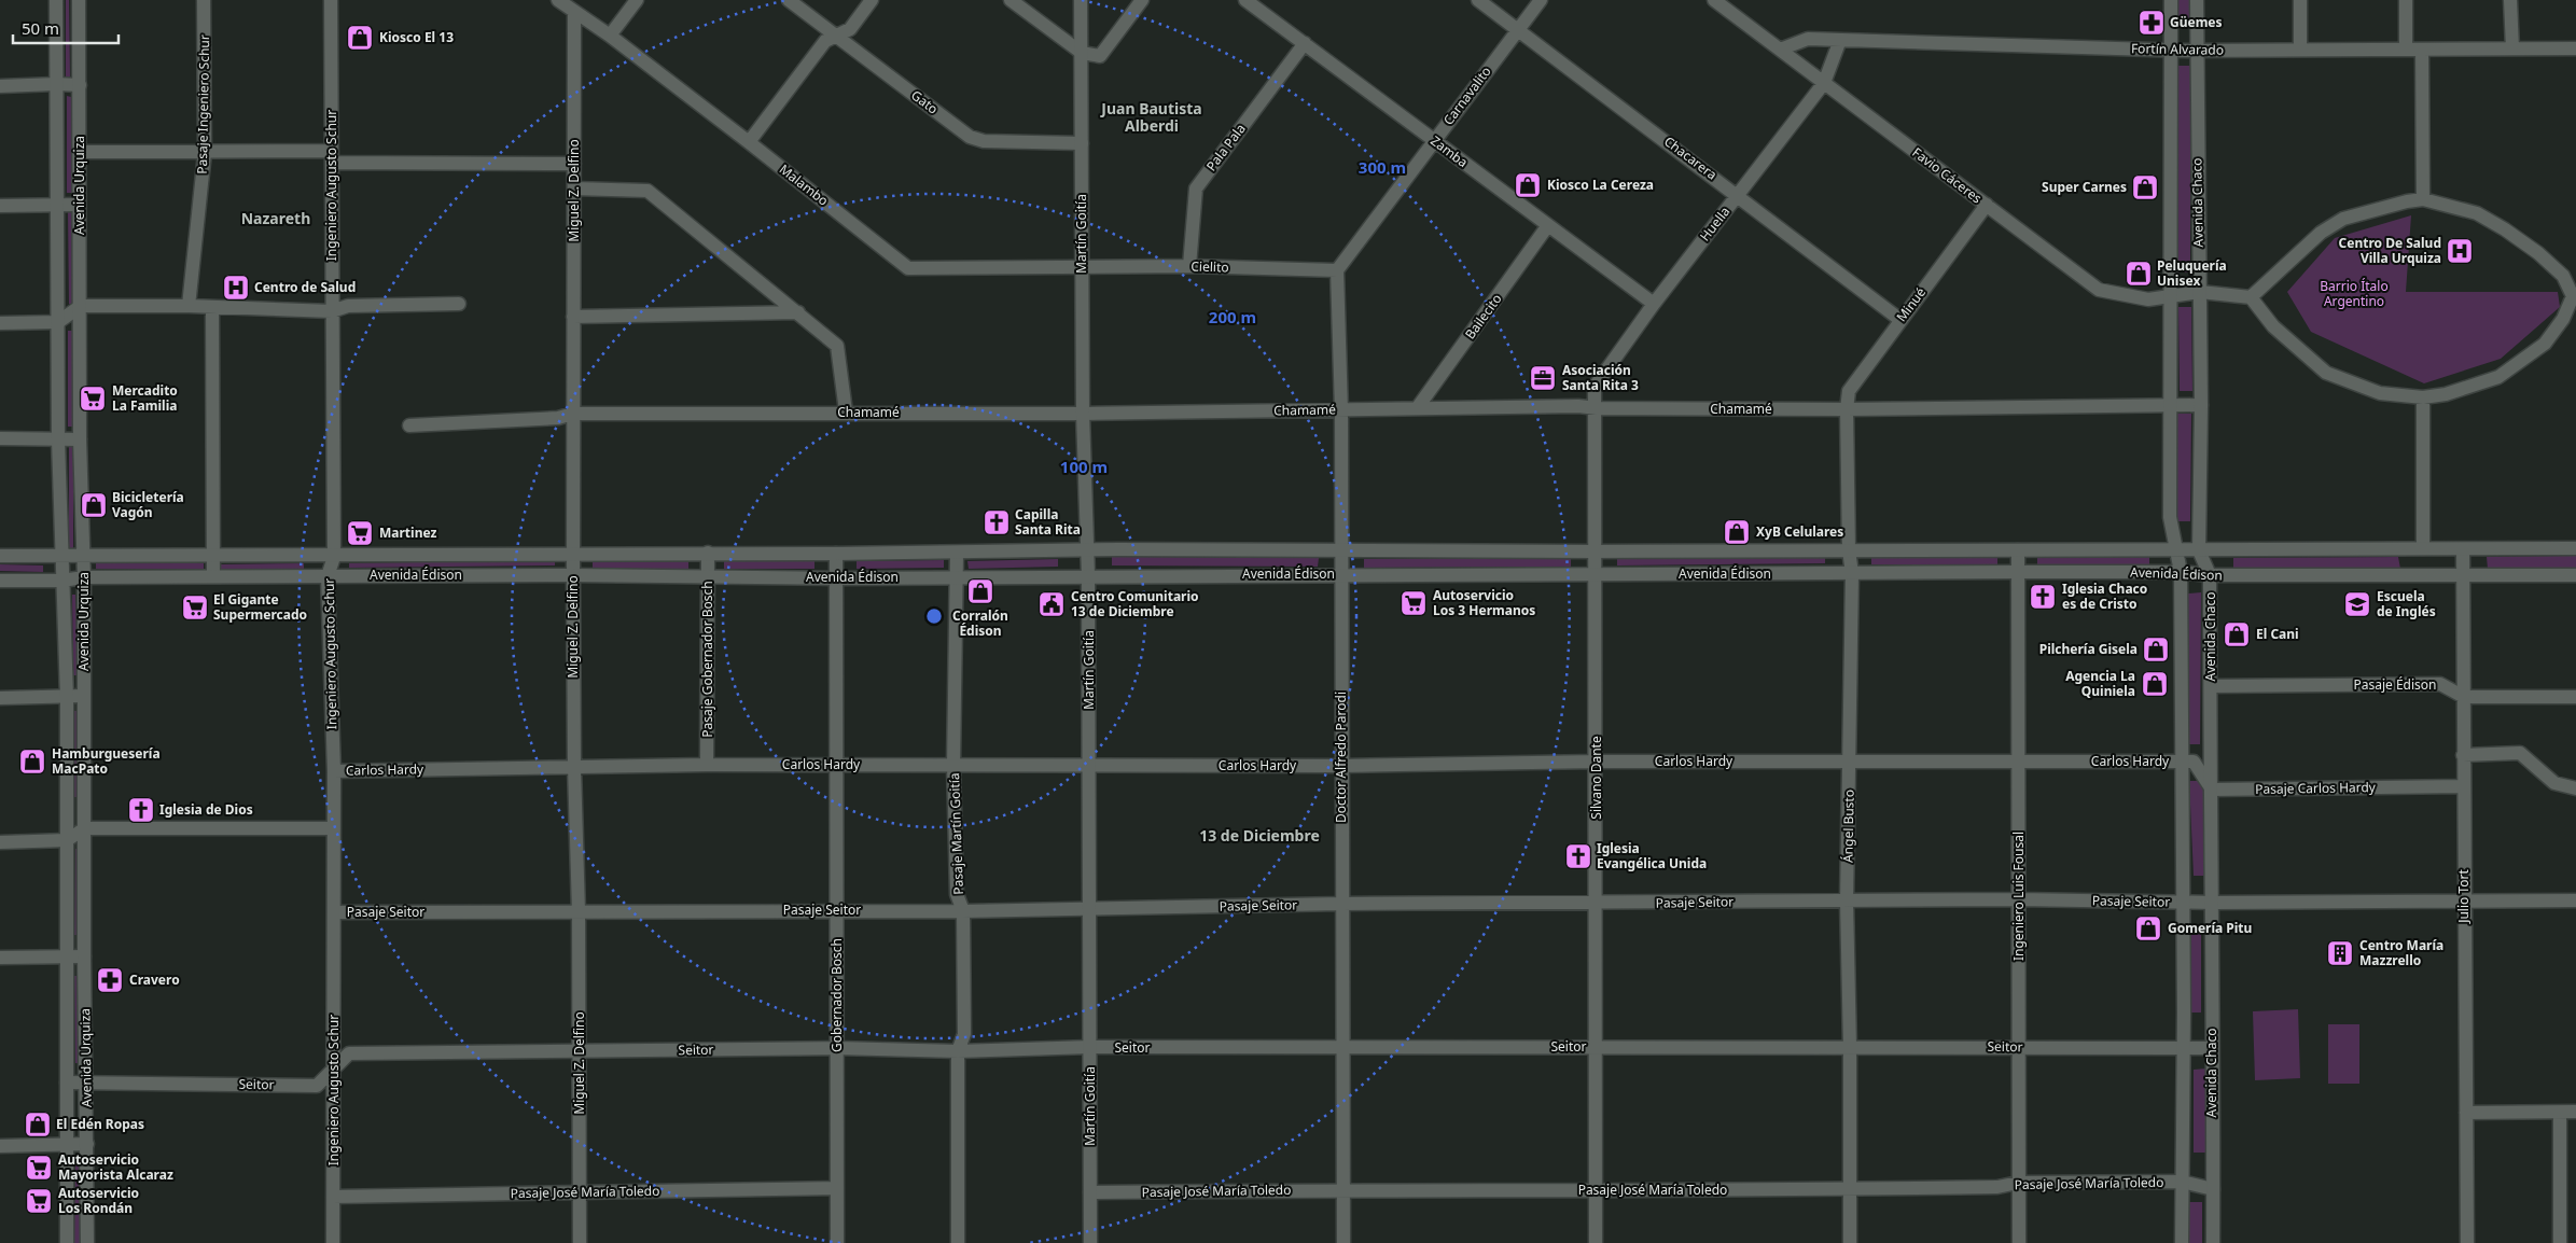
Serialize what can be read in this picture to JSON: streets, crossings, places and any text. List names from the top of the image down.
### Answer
{
  "streets": {
    "street": [
      "Fortín Alvarado",
      "Carnavalito",
      "Gato",
      "Pasaje Ingeniero Schur",
      "Pala Pala",
      "Zamba",
      "Chacarera",
      "Favio Cáceres",
      "Avenida Urquiza",
      "Ingeniero Augusto Schur",
      "Malambo",
      "Miguel Z. Delfino",
      "Avenida Chaco",
      "Huella",
      "Martín Goitía",
      "Cielito",
      "Minué",
      "Bailecito",
      "Chamamé",
      "Avenida Édison",
      "Pasaje Gobernador Bosch",
      "Pasaje Édison",
      "Doctor Alfredo Parodi",
      "Carlos Hardy",
      "Silvano Dante",
      "Pasaje Carlos Hardy",
      "Ángel Busto",
      "Pasaje Martín Goitía",
      "Ingeniero Luis Fousal",
      "Julio Tort",
      "Pasaje Seitor",
      "Gobernador Bosch",
      "Seitor",
      "Pasaje José María Toledo"
    ]
  },
  "crossings": [
    ["Fortín Alvarado", "Favio Cáceres"],
    ["Fortín Alvarado", "Avenida Chaco"],
    ["Fortín Alvarado", "Huella"],
    ["Carnavalito", "Zamba"],
    ["Carnavalito", "Chacarera"],
    ["Carnavalito", "Cielito"],
    ["Carnavalito", "Doctor Alfredo Parodi"],
    ["Gato", "Martín Goitía"],
    ["Pala Pala", "Zamba"],
    ["Pala Pala", "Cielito"],
    ["Zamba", "Huella"],
    ["Zamba", "Bailecito"],
    ["Chacarera", "Huella"],
    ["Chacarera", "Minué"],
    ["Favio Cáceres", "Avenida Chaco"],
    ["Favio Cáceres", "Huella"],
    ["Favio Cáceres", "Minué"],
    ["Avenida Urquiza", "Avenida Édison"],
    ["Avenida Urquiza", "Seitor"],
    ["Ingeniero Augusto Schur", "Avenida Édison"],
    ["Ingeniero Augusto Schur", "Carlos Hardy"],
    ["Ingeniero Augusto Schur", "Pasaje Seitor"],
    ["Ingeniero Augusto Schur", "Seitor"],
    ["Ingeniero Augusto Schur", "Pasaje José María Toledo"],
    ["Malambo", "Miguel Z. Delfino"],
    ["Malambo", "Martín Goitía"],
    ["Malambo", "Cielito"],
    ["Miguel Z. Delfino", "Chamamé"],
    ["Miguel Z. Delfino", "Avenida Édison"],
    ["Miguel Z. Delfino", "Carlos Hardy"],
    ["Miguel Z. Delfino", "Pasaje Seitor"],
    ["Miguel Z. Delfino", "Seitor"],
    ["Miguel Z. Delfino", "Pasaje José María Toledo"],
    ["Avenida Chaco", "Chamamé"],
    ["Avenida Chaco", "Avenida Édison"],
    ["Avenida Chaco", "Pasaje Édison"],
    ["Avenida Chaco", "Carlos Hardy"],
    ["Avenida Chaco", "Pasaje Carlos Hardy"],
    ["Avenida Chaco", "Pasaje Seitor"],
    ["Avenida Chaco", "Seitor"],
    ["Avenida Chaco", "Pasaje José María Toledo"],
    ["Huella", "Chamamé"],
    ["Huella", "Silvano Dante"],
    ["Martín Goitía", "Cielito"],
    ["Martín Goitía", "Chamamé"],
    ["Martín Goitía", "Avenida Édison"],
    ["Martín Goitía", "Carlos Hardy"],
    ["Martín Goitía", "Pasaje Seitor"],
    ["Martín Goitía", "Seitor"],
    ["Martín Goitía", "Pasaje José María Toledo"],
    ["Cielito", "Doctor Alfredo Parodi"],
    ["Minué", "Chamamé"],
    ["Minué", "Ángel Busto"],
    ["Bailecito", "Chamamé"],
    ["Chamamé", "Doctor Alfredo Parodi"],
    ["Chamamé", "Silvano Dante"],
    ["Chamamé", "Ángel Busto"],
    ["Avenida Édison", "Pasaje Gobernador Bosch"],
    ["Avenida Édison", "Doctor Alfredo Parodi"],
    ["Avenida Édison", "Silvano Dante"],
    ["Avenida Édison", "Ángel Busto"],
    ["Avenida Édison", "Pasaje Martín Goitía"],
    ["Avenida Édison", "Ingeniero Luis Fousal"],
    ["Avenida Édison", "Julio Tort"],
    ["Avenida Édison", "Gobernador Bosch"],
    ["Pasaje Gobernador Bosch", "Carlos Hardy"],
    ["Pasaje Édison", "Julio Tort"],
    ["Doctor Alfredo Parodi", "Carlos Hardy"],
    ["Doctor Alfredo Parodi", "Pasaje Seitor"],
    ["Doctor Alfredo Parodi", "Seitor"],
    ["Doctor Alfredo Parodi", "Pasaje José María Toledo"],
    ["Carlos Hardy", "Silvano Dante"],
    ["Carlos Hardy", "Ángel Busto"],
    ["Carlos Hardy", "Pasaje Martín Goitía"],
    ["Carlos Hardy", "Ingeniero Luis Fousal"],
    ["Carlos Hardy", "Gobernador Bosch"],
    ["Silvano Dante", "Pasaje Seitor"],
    ["Silvano Dante", "Seitor"],
    ["Silvano Dante", "Pasaje José María Toledo"],
    ["Pasaje Carlos Hardy", "Julio Tort"],
    ["Ángel Busto", "Pasaje Seitor"],
    ["Ángel Busto", "Seitor"],
    ["Ángel Busto", "Pasaje José María Toledo"],
    ["Pasaje Martín Goitía", "Pasaje Seitor"],
    ["Pasaje Martín Goitía", "Seitor"],
    ["Ingeniero Luis Fousal", "Pasaje Seitor"],
    ["Ingeniero Luis Fousal", "Seitor"],
    ["Ingeniero Luis Fousal", "Pasaje José María Toledo"],
    ["Pasaje Seitor", "Gobernador Bosch"],
    ["Gobernador Bosch", "Seitor"],
    ["Gobernador Bosch", "Pasaje José María Toledo"]
  ],
  "districts": ["Juan Bautista Alberdi", "Nazareth", "13 de Diciembre"],
  "parks": ["Barrio Ítalo Argentino"],
  "places": {
    "pharmacy": ["Güemes", "Cravero"],
    "shop": [
      "Kiosco El 13",
      "Kiosco La Cereza",
      "Super Carnes",
      "Peluquería Unisex",
      "Bicicletería Vagón",
      "XyB Celulares",
      "Corralón Édison",
      "El Cani",
      "Pilchería Gisela",
      "Agencia La Quiniela",
      "Hamburguesería MacPato",
      "Gomería Pitu",
      "El Edén Ropas"
    ],
    "hospital": ["Centro De Salud Villa Urquiza", "Centro de Salud"],
    "office": ["Asociación Santa Rita 3"],
    "supermarket": [
      "Mercadito La Familia",
      "Martinez",
      "Autoservicio Los 3 Hermanos",
      "El Gigante Supermercado",
      "Autoservicio Mayorista Alcaraz",
      "Autoservicio Los Rondán"
    ],
    "church": [
      "Capilla Santa Rita",
      "Iglesia Chaco es de Cristo",
      "Iglesia de Dios",
      "Iglesia Evangélica Unida"
    ],
    "public building": ["Centro Comunitario 13 de Diciembre"],
    "school or university": ["Escuela de Inglés"],
    "building": ["Centro María Mazzrello"]
  },
  "scale_bar": "50 m",
  "rings": ["300 m", "200 m", "100 m"]
}
